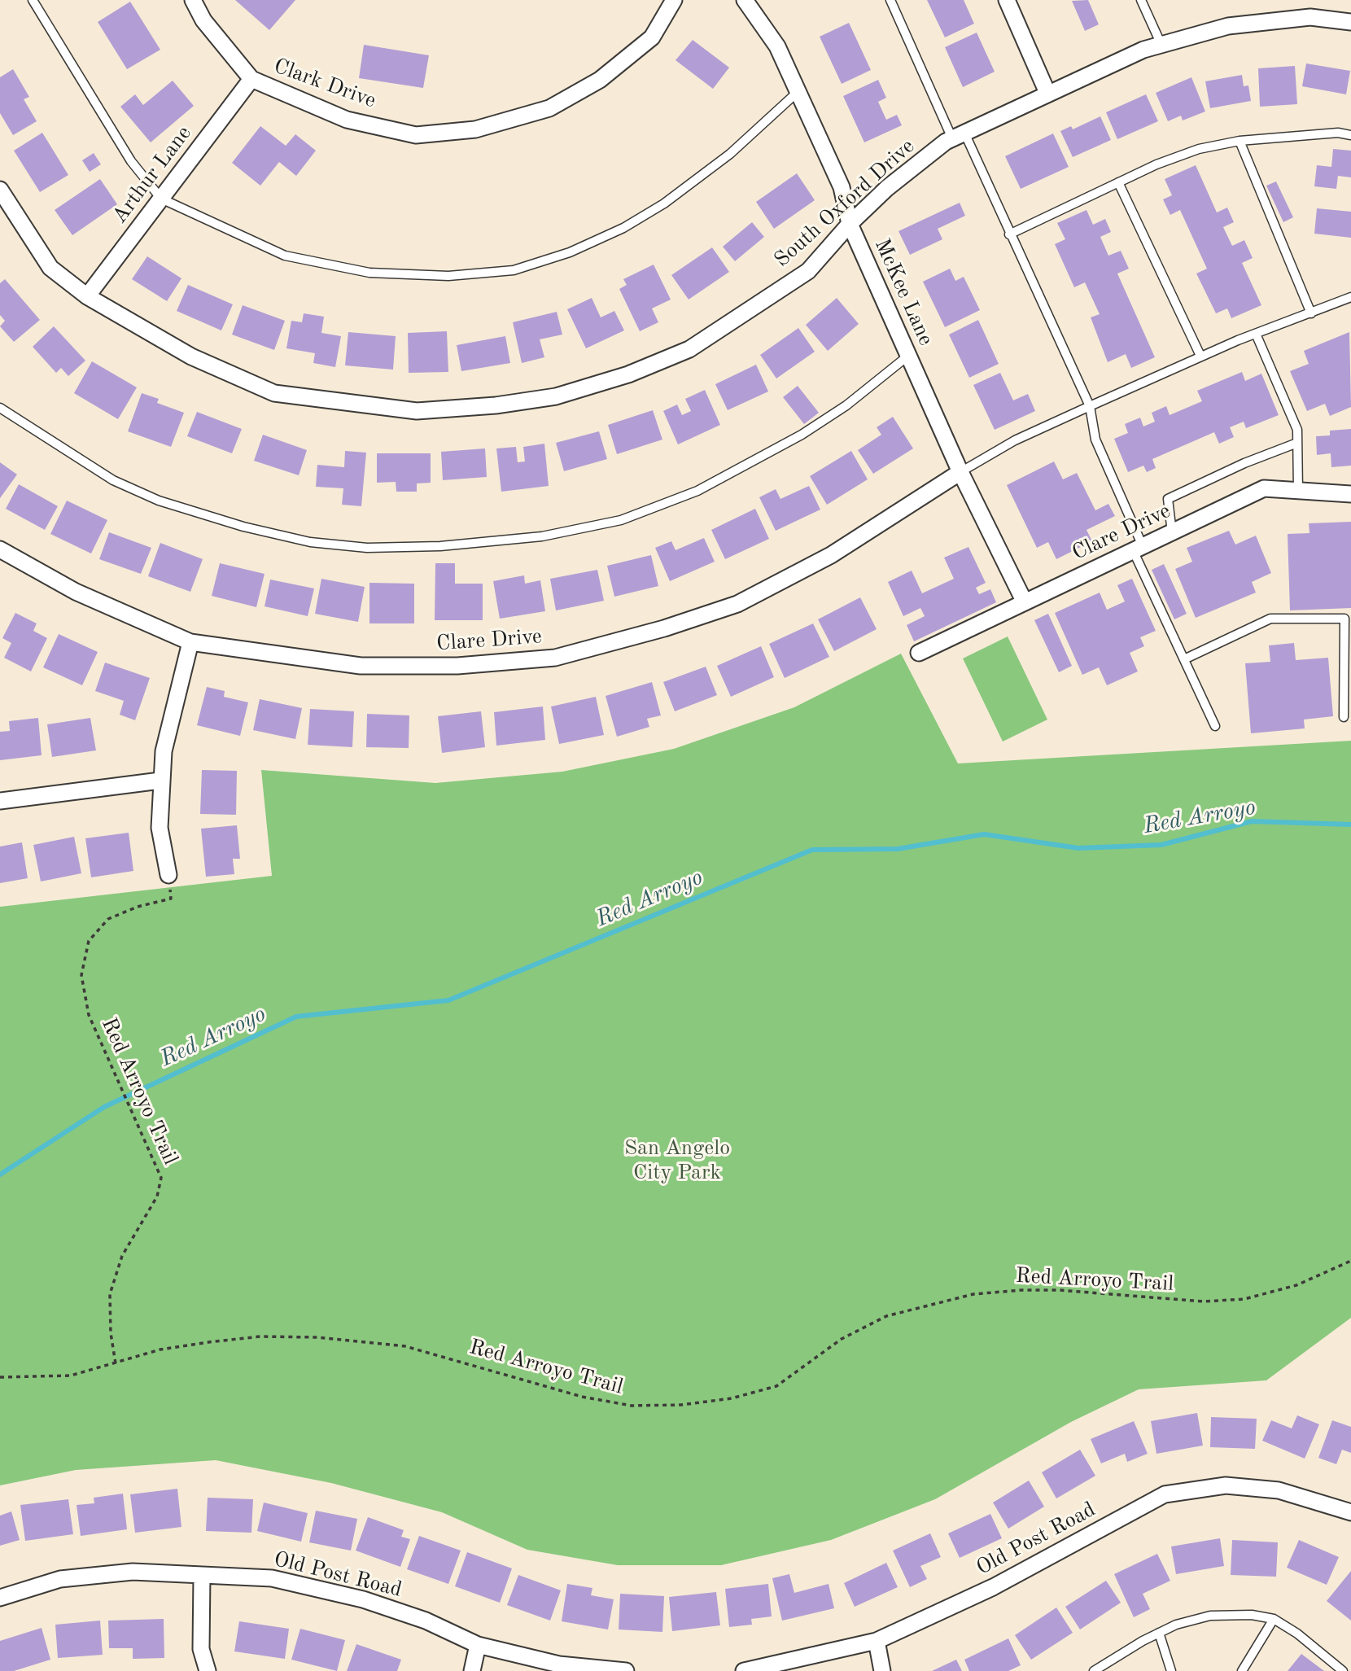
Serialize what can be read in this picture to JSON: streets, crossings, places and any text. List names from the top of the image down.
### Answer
{
  "streets": {
    "street": [
      "Clark Drive",
      "Arthur Lane",
      "South Oxford Drive",
      "McKee Lane",
      "Clare Drive",
      "Old Post Road"
    ],
    "path": ["Red Arroyo Trail"]
  },
  "crossings": [
    ["Clark Drive", "Arthur Lane"],
    ["Arthur Lane", "South Oxford Drive"],
    ["South Oxford Drive", "McKee Lane"],
    ["McKee Lane", "Clare Drive"]
  ],
  "water": ["Red Arroyo"],
  "parks": ["San Angelo City Park"]
}
